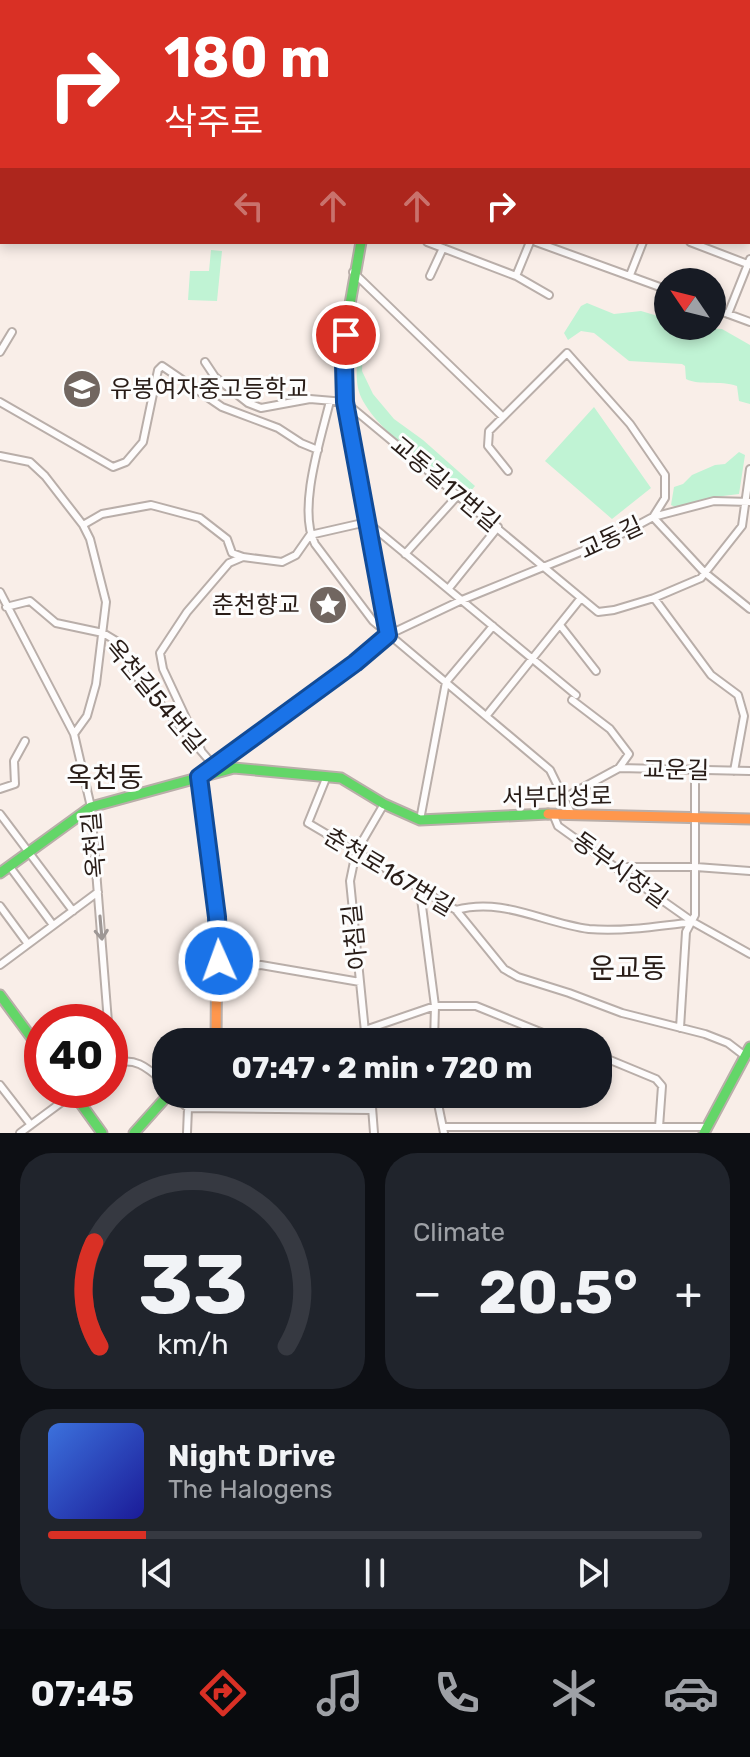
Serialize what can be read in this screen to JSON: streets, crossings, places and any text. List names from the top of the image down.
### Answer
{
  "streets": {
    "street": [
      "교동길17번길",
      "교동길",
      "옥천길54번길",
      "교운길",
      "서부대성로",
      "옥천길",
      "동부시장길",
      "춘천로167번길",
      "아침길"
    ]
  },
  "crossings": [
    ["교동길17번길", "교동길"],
    ["옥천길54번길", "옥천길"],
    ["서부대성로", "옥천길"],
    ["서부대성로", "동부시장길"],
    ["서부대성로", "춘천로167번길"],
    ["서부대성로", "아침길"],
    ["춘천로167번길", "아침길"]
  ],
  "districts": ["옥천동", "운교동"],
  "places": {
    "school or university": ["유봉여자중고등학교"],
    "place": ["춘천향교"]
  },
  "north": "top left",
  "page": {
    "turn": ["180 m", "삭주로"],
    "limit": "40",
    "trip": "07:47 · 2 min · 720 m",
    "tile": "Climate",
    "heat": ["−", "20.5°", "+"],
    "song": ["Night Drive", "The Halogens"],
    "tabs": "07:45",
    "gauge": ["33", "km/h"]
  }
}
